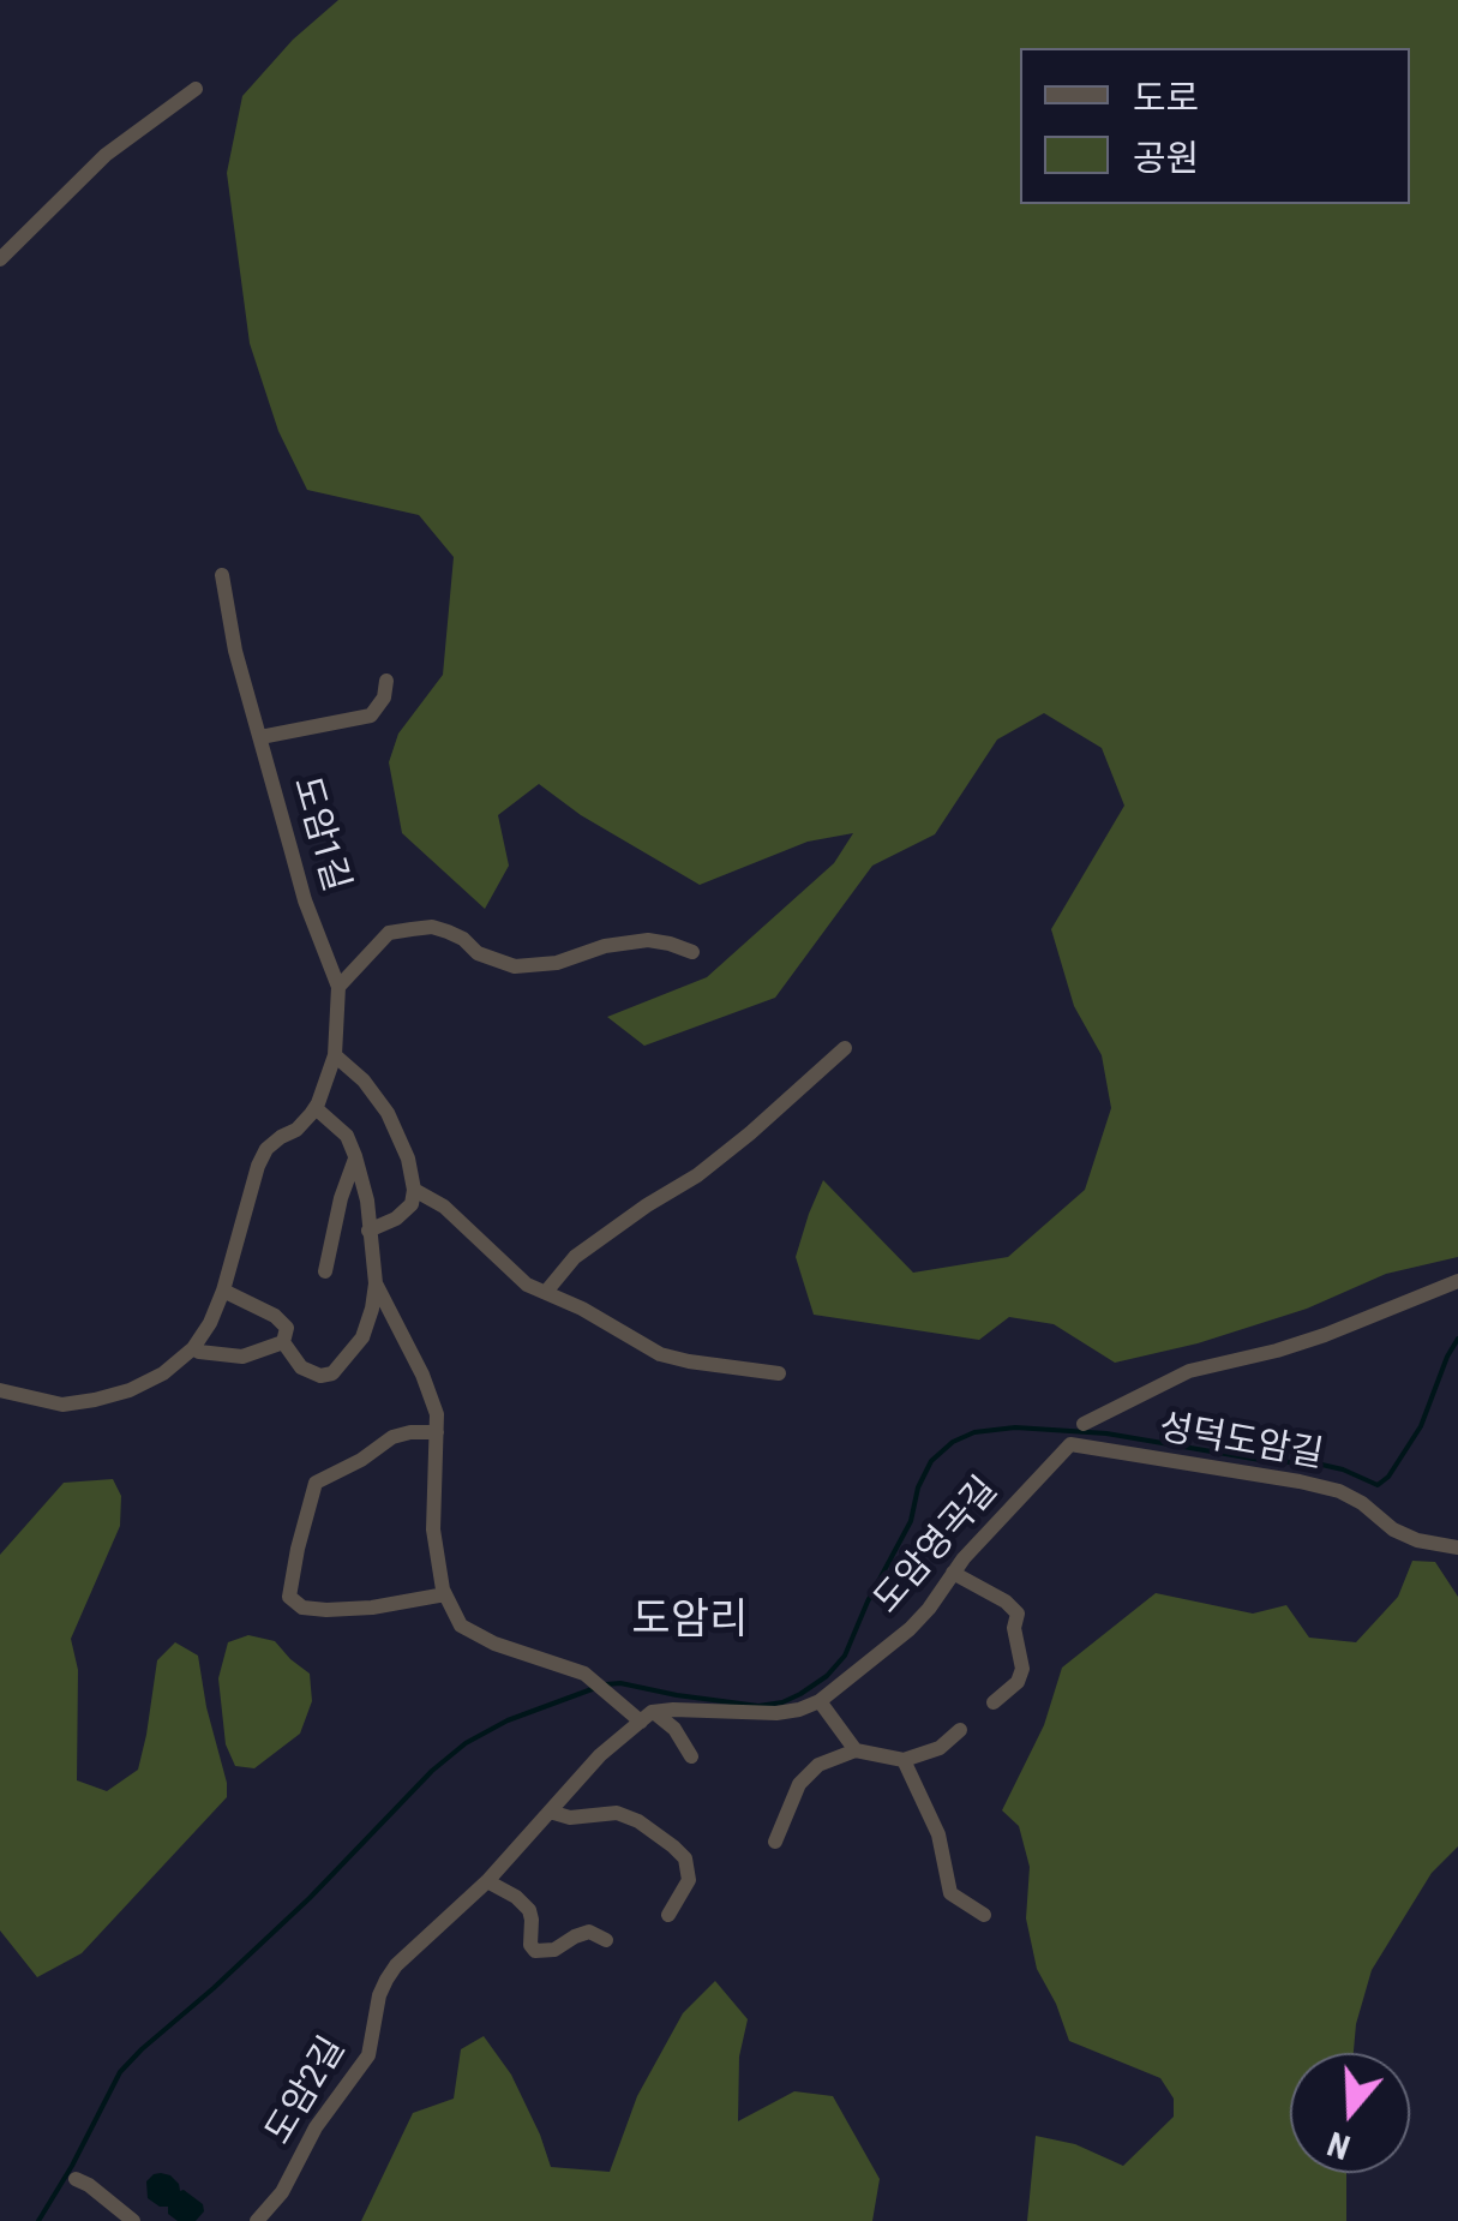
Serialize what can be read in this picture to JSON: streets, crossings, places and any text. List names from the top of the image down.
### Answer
{
  "streets": {
    "street": [
      "도암1길",
      "성덕도암길",
      "도암영곡길",
      "도암2길"
    ]
  },
  "crossings": [
    ["성덕도암길", "도암영곡길"],
    ["도암영곡길", "도암2길"]
  ],
  "districts": ["도암리"],
  "legend": ["도로", "공원"],
  "north": "bottom"
}
